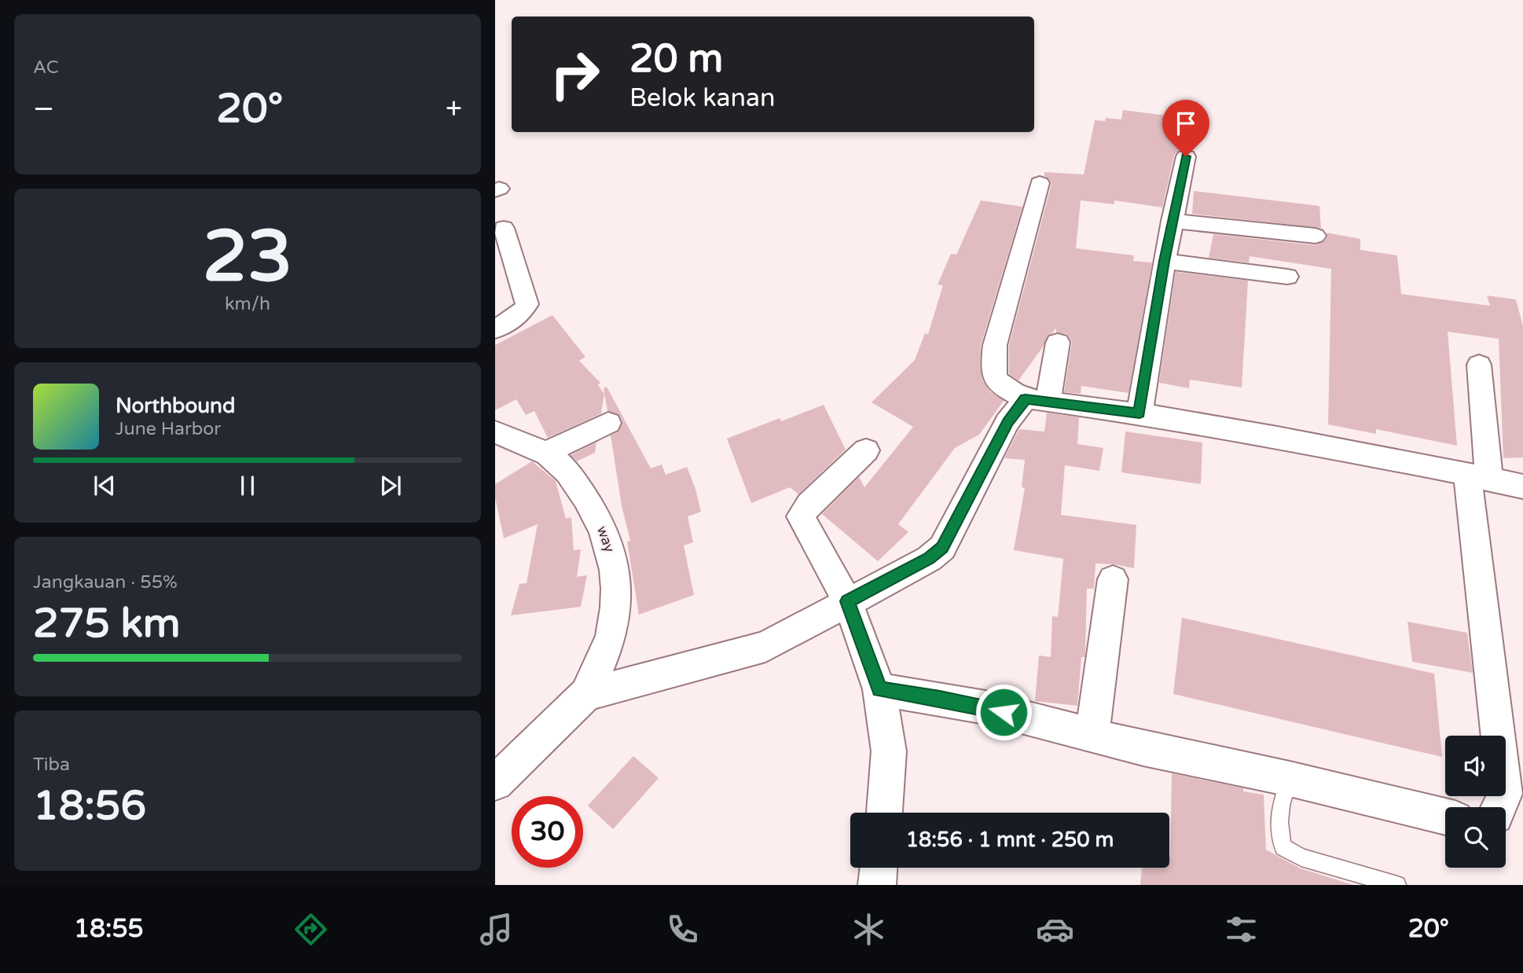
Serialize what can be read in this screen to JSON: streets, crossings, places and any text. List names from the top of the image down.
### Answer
{
  "streets": {
    "street": ["way"]
  },
  "page": {
    "tile": [
      "AC",
      ["23", "km/h"],
      ["Jangkauan · 55%", "275 km"],
      ["Tiba", "18:56"]
    ],
    "turn": ["20 m", "Belok kanan"],
    "heat": ["−", "20°", "+"],
    "song": ["Northbound", "June Harbor"],
    "limit": "30",
    "trip": "18:56 · 1 mnt · 250 m",
    "tabs": ["18:55", "20°"]
  }
}
